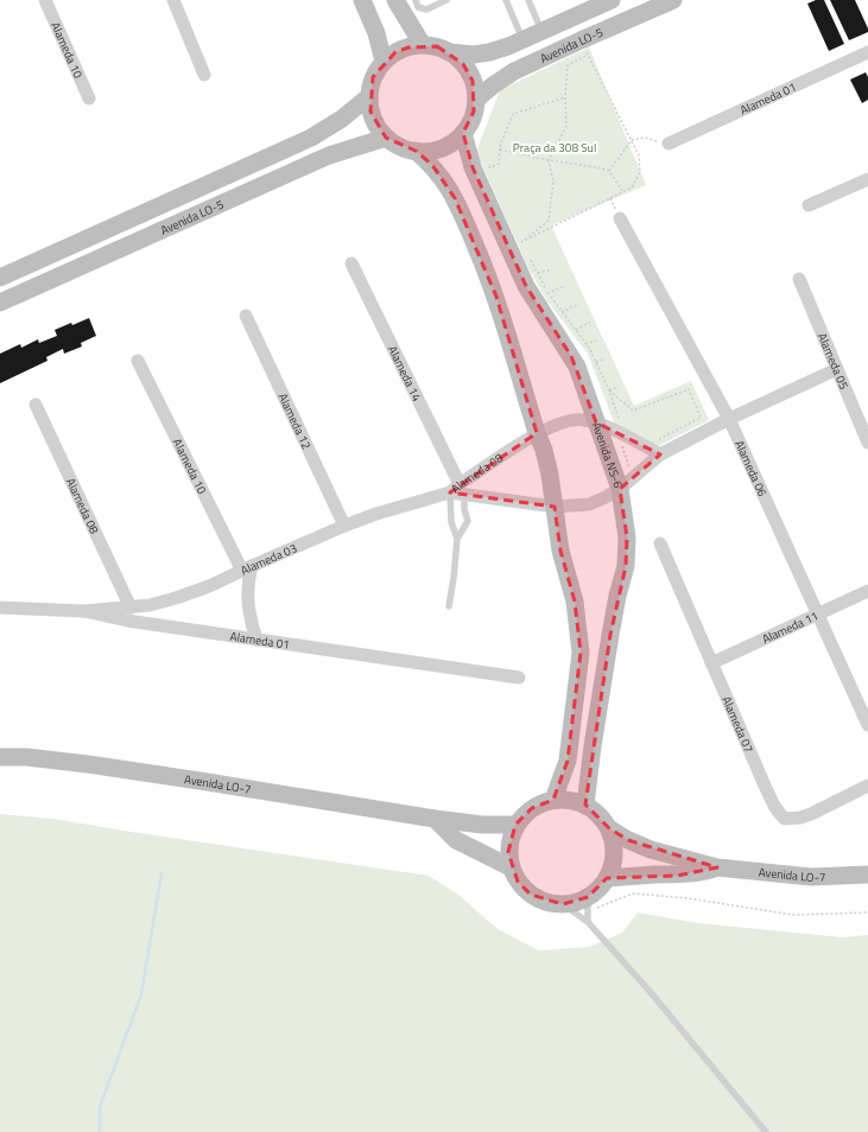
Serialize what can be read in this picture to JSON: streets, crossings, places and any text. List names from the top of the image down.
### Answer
{
  "streets": {
    "street": [
      "Avenida LO-5",
      "Alameda 10",
      "Alameda 01",
      "Alameda 05",
      "Alameda 14",
      "Alameda 12",
      "Avenida NS-6",
      "Alameda 06",
      "Alameda 08",
      "Alameda 03",
      "Alameda 11",
      "Alameda 07",
      "Avenida LO-7"
    ]
  },
  "crossings": [
    ["Avenida LO-5", "Avenida NS-6"],
    ["Alameda 10", "Alameda 03"],
    ["Alameda 01", "Alameda 03"],
    ["Alameda 05", "Alameda 08"],
    ["Alameda 14", "Alameda 08"],
    ["Alameda 12", "Alameda 03"],
    ["Avenida NS-6", "Alameda 08"],
    ["Avenida NS-6", "Avenida LO-7"],
    ["Alameda 06", "Alameda 08"],
    ["Alameda 06", "Alameda 11"],
    ["Alameda 08", "Alameda 03"],
    ["Alameda 11", "Alameda 07"]
  ],
  "parks": ["Praça da 308 Sul"]
}
